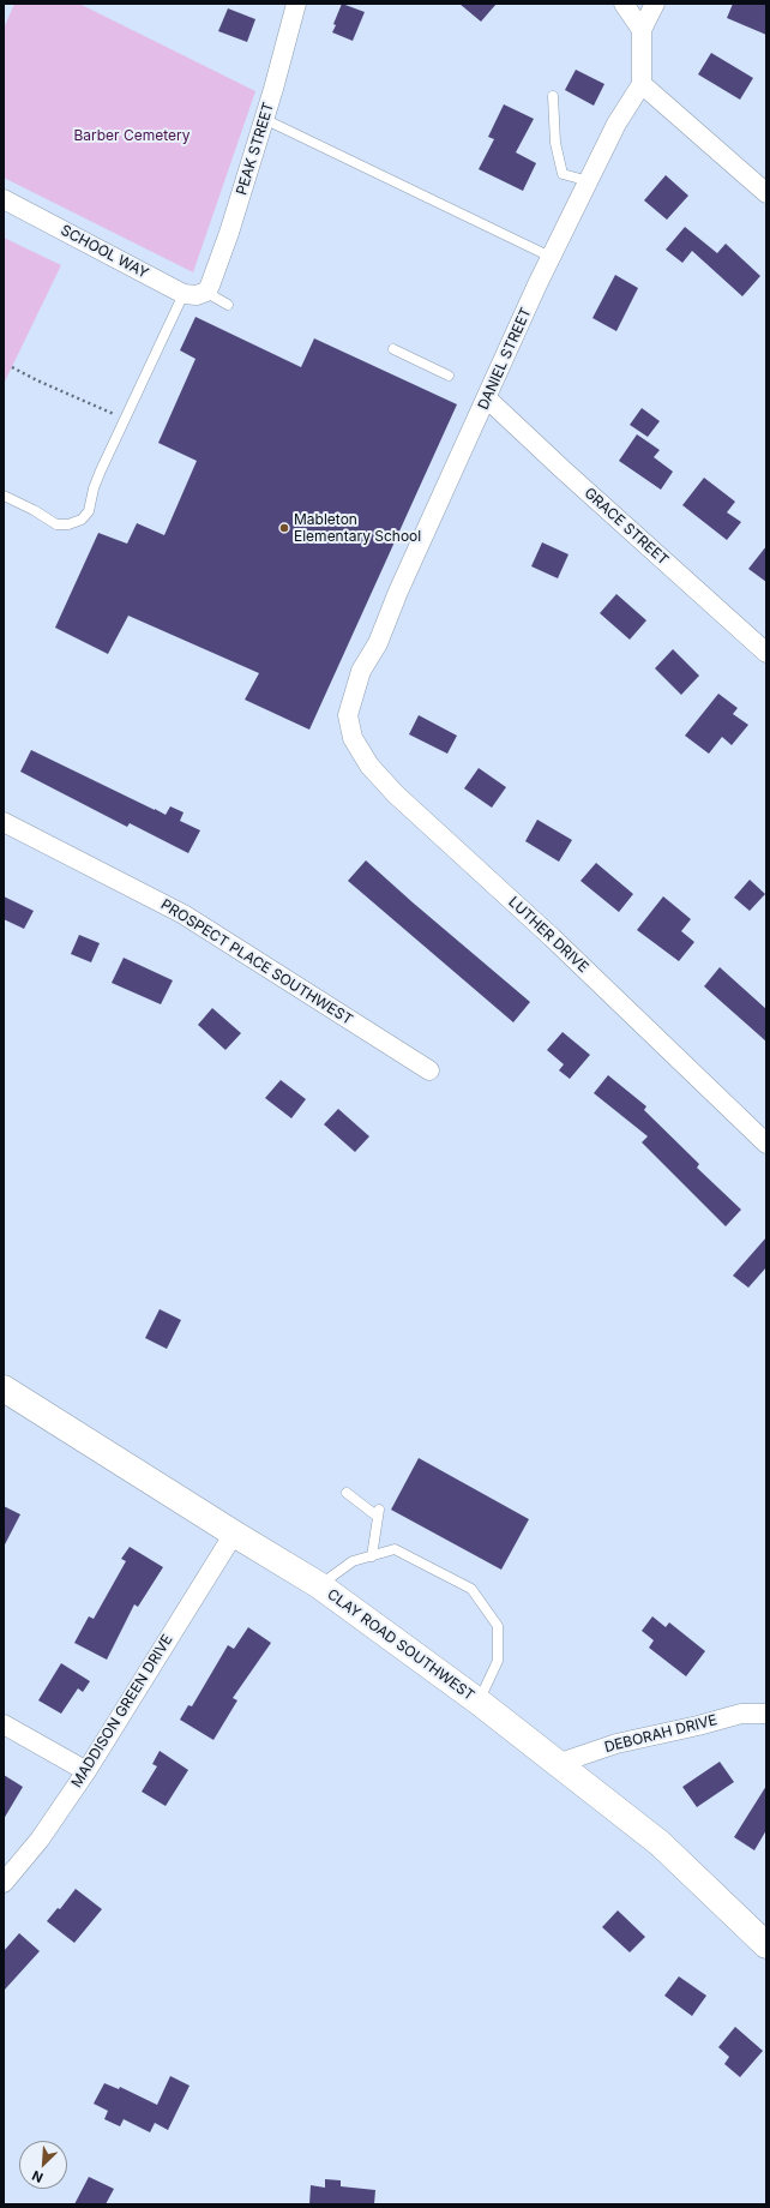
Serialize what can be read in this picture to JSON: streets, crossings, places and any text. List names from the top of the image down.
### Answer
{
  "streets": {
    "street": [
      "PEAK STREET",
      "SCHOOL WAY",
      "DANIEL STREET",
      "GRACE STREET",
      "LUTHER DRIVE",
      "PROSPECT PLACE SOUTHWEST",
      "CLAY ROAD SOUTHWEST",
      "MADDISON GREEN DRIVE",
      "DEBORAH DRIVE"
    ]
  },
  "crossings": [
    ["DANIEL STREET", "GRACE STREET"],
    ["DANIEL STREET", "LUTHER DRIVE"],
    ["CLAY ROAD SOUTHWEST", "MADDISON GREEN DRIVE"],
    ["CLAY ROAD SOUTHWEST", "DEBORAH DRIVE"]
  ],
  "parks": ["Barber Cemetery"],
  "places": ["Mableton Elementary School"],
  "north": "bottom left"
}
